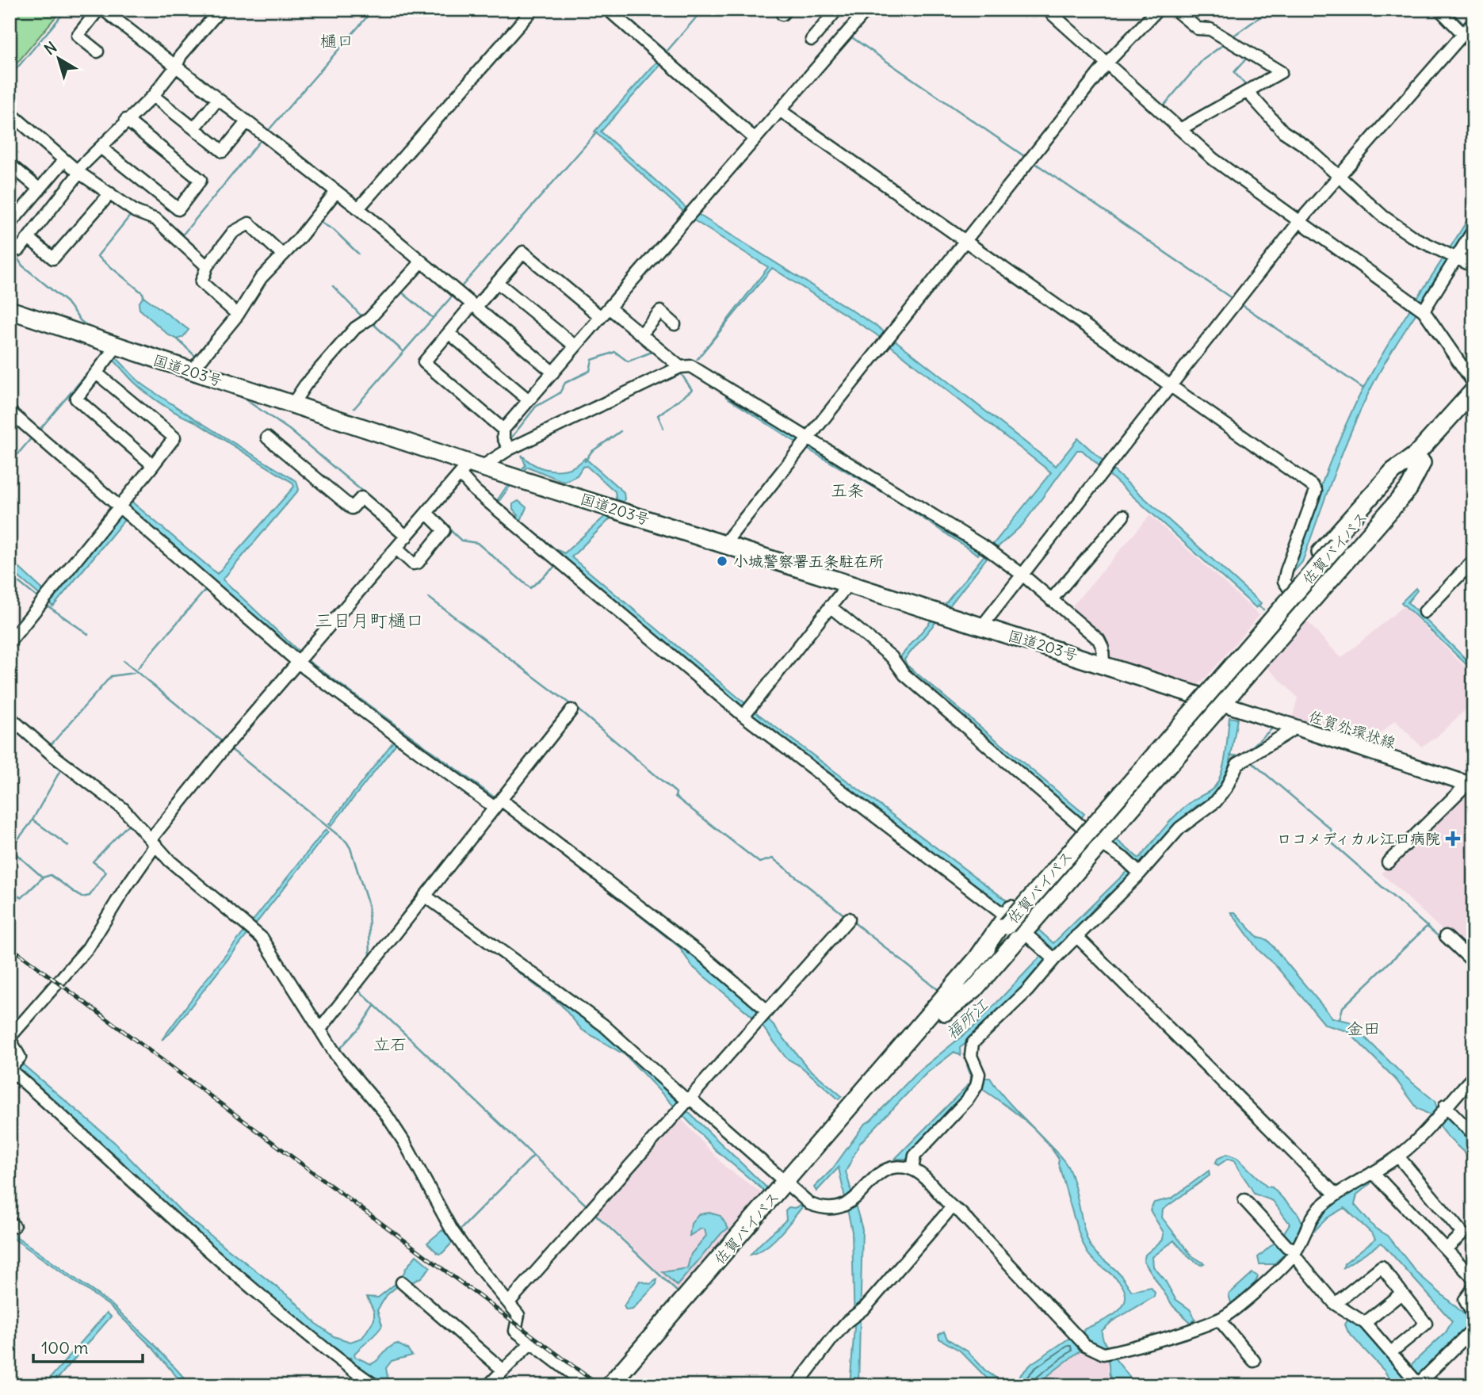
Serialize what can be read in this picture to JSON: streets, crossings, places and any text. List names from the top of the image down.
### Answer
{
  "streets": {
    "highway": ["国道203号", "佐賀バイパス"],
    "main road": ["佐賀外環状線"]
  },
  "crossings": [
    ["国道203号", "佐賀外環状線"]
  ],
  "districts": [
    "樋口",
    "五条",
    "三日月町樋口",
    "金田",
    "立石"
  ],
  "water": ["福所江"],
  "places": {
    "other": ["小城警察署五条駐在所"],
    "health": ["ロコメディカル江口病院"]
  },
  "scale_bar": "100 m",
  "north": "top left"
}
